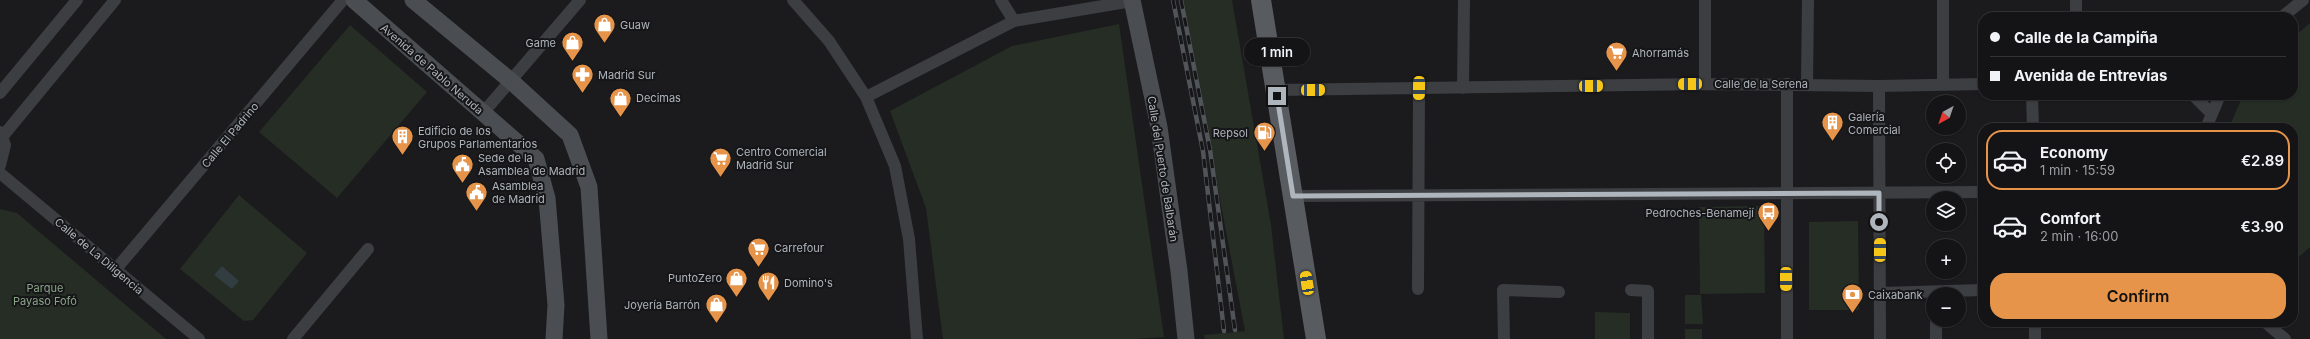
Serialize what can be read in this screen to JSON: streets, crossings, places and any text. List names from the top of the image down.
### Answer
{
  "streets": {
    "main road": ["Avenida de Pablo Neruda", "Calle del Puerto de Balbarán"],
    "street": ["Calle de la Serena", "Calle El Padrino", "Calle de La Diligencia"]
  },
  "crossings": [
    ["Calle El Padrino", "Calle de La Diligencia"]
  ],
  "parks": ["Parque Payaso Fofó"],
  "places": {
    "shop": [
      "Guaw",
      "Game",
      "Decimas",
      "PuntoZero",
      "Joyería Barrón"
    ],
    "supermarket": ["Ahorramás", "Centro Comercial Madrid Sur", "Carrefour"],
    "pharmacy": ["Madrid Sur"],
    "building": ["Galería Comercial", "Edificio de los Grupos Parlamentarios"],
    "fuel station": ["Repsol"],
    "public building": ["Sede de la Asamblea de Madrid", "Asamblea de Madrid"],
    "bus stop": ["Pedroches-Benamejí"],
    "restaurant": ["Domino's"],
    "bank": ["Caixabank"]
  },
  "north": "bottom left",
  "page": {
    "banner": ["Calle de la Campiña", "Avenida de Entrevías"],
    "bubble": "1 min",
    "map_buttons": ["+", "−"],
    "list": [
      {
        "name": "Economy",
        "note": "1 min · 15:59",
        "value": "€2.89"
      },
      {
        "name": "Comfort",
        "note": "2 min · 16:00",
        "value": "€3.90"
      }
    ],
    "buttons": "Confirm"
  }
}
